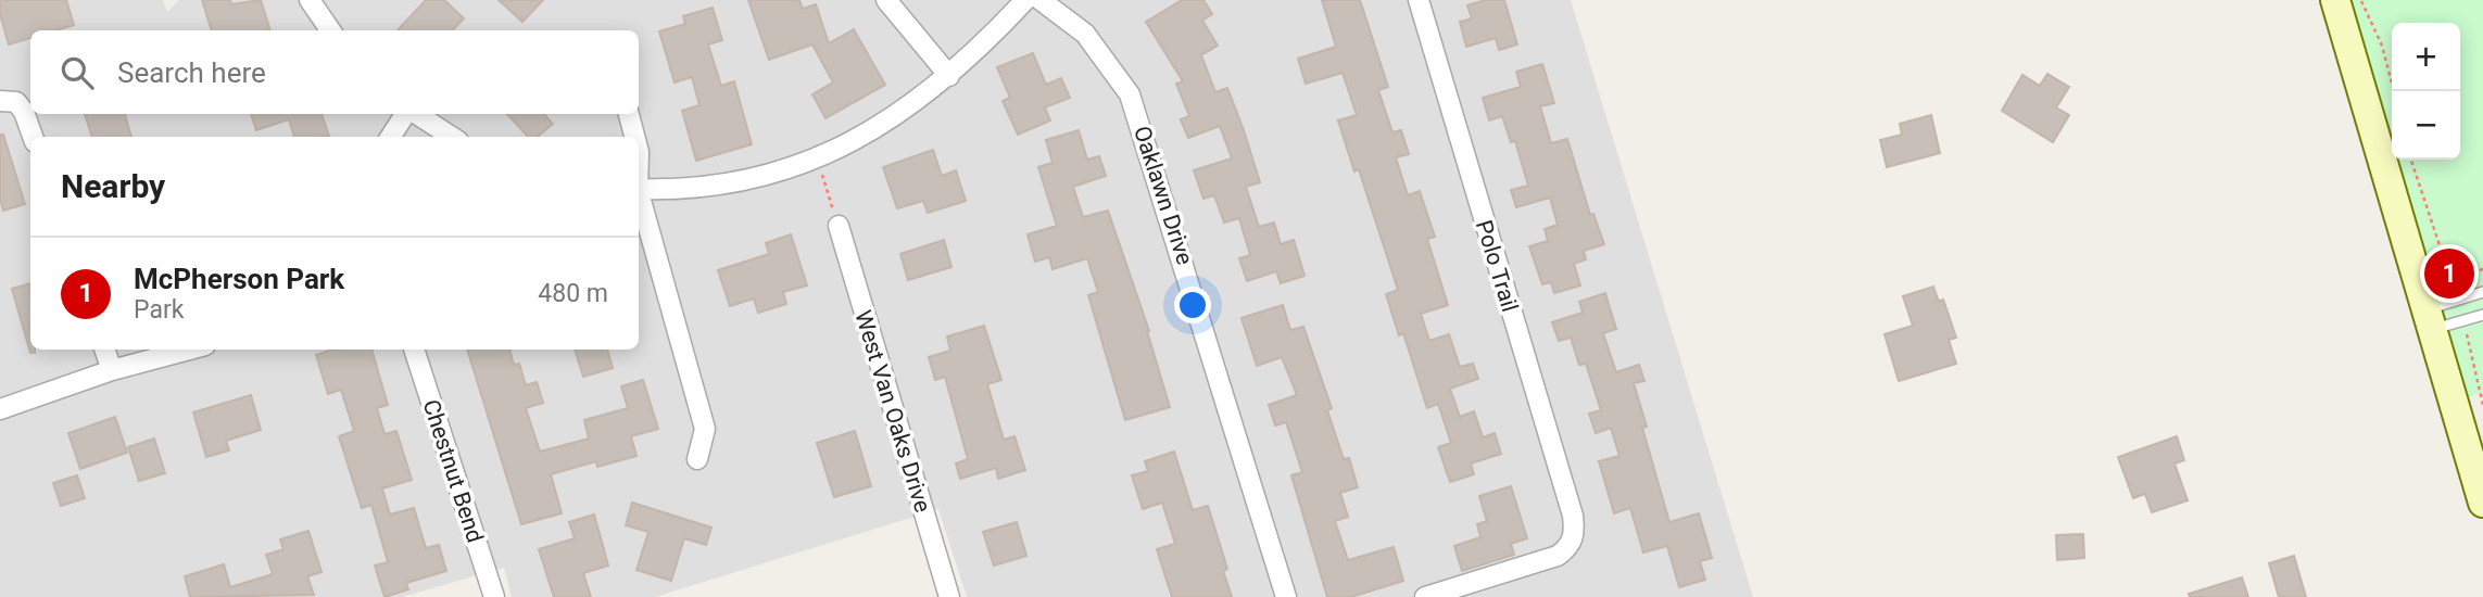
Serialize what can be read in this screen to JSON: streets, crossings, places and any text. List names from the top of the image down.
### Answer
{
  "streets": {
    "street": [
      "Oaklawn Drive",
      "Polo Trail",
      "West Van Oaks Drive",
      "Chestnut Bend"
    ]
  },
  "page": {
    "map_buttons": ["+", "−"],
    "search": "Search here",
    "heading": "Nearby",
    "list": [
      {
        "mark": "1",
        "name": "McPherson Park",
        "note": "Park",
        "value": "480 m"
      }
    ],
    "pins": "1"
  }
}
